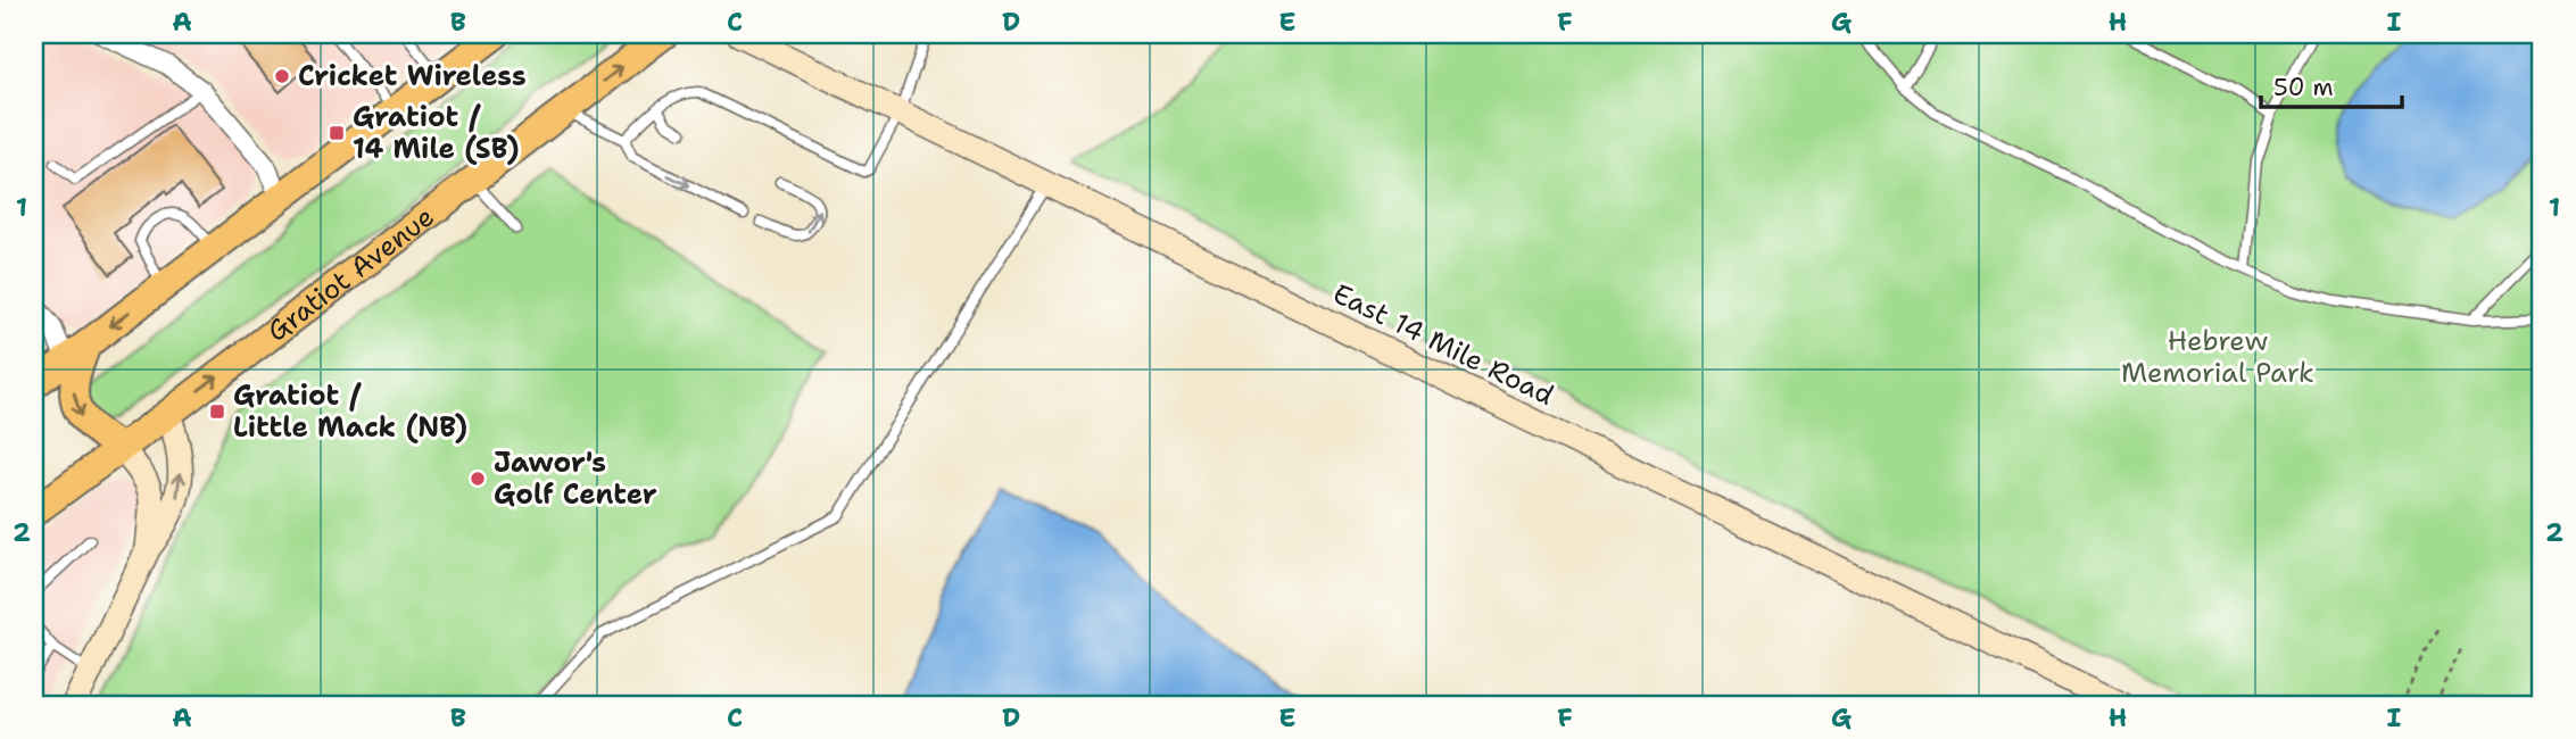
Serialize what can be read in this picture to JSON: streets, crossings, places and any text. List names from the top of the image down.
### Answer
{
  "streets": {
    "main road": ["Gratiot Avenue", "East 14 Mile Road"]
  },
  "parks": ["Hebrew Memorial Park"],
  "places": {
    "other": ["Cricket Wireless", "Jawor's Golf Center"],
    "transit": ["Gratiot / 14 Mile (SB)", "Gratiot / Little Mack (NB)"]
  },
  "scale_bar": "50 m",
  "grid": {
    "columns": [
      "A",
      "B",
      "C",
      "D",
      "E",
      "F",
      "G",
      "H",
      "I"
    ],
    "rows": ["1", "2"]
  }
}
